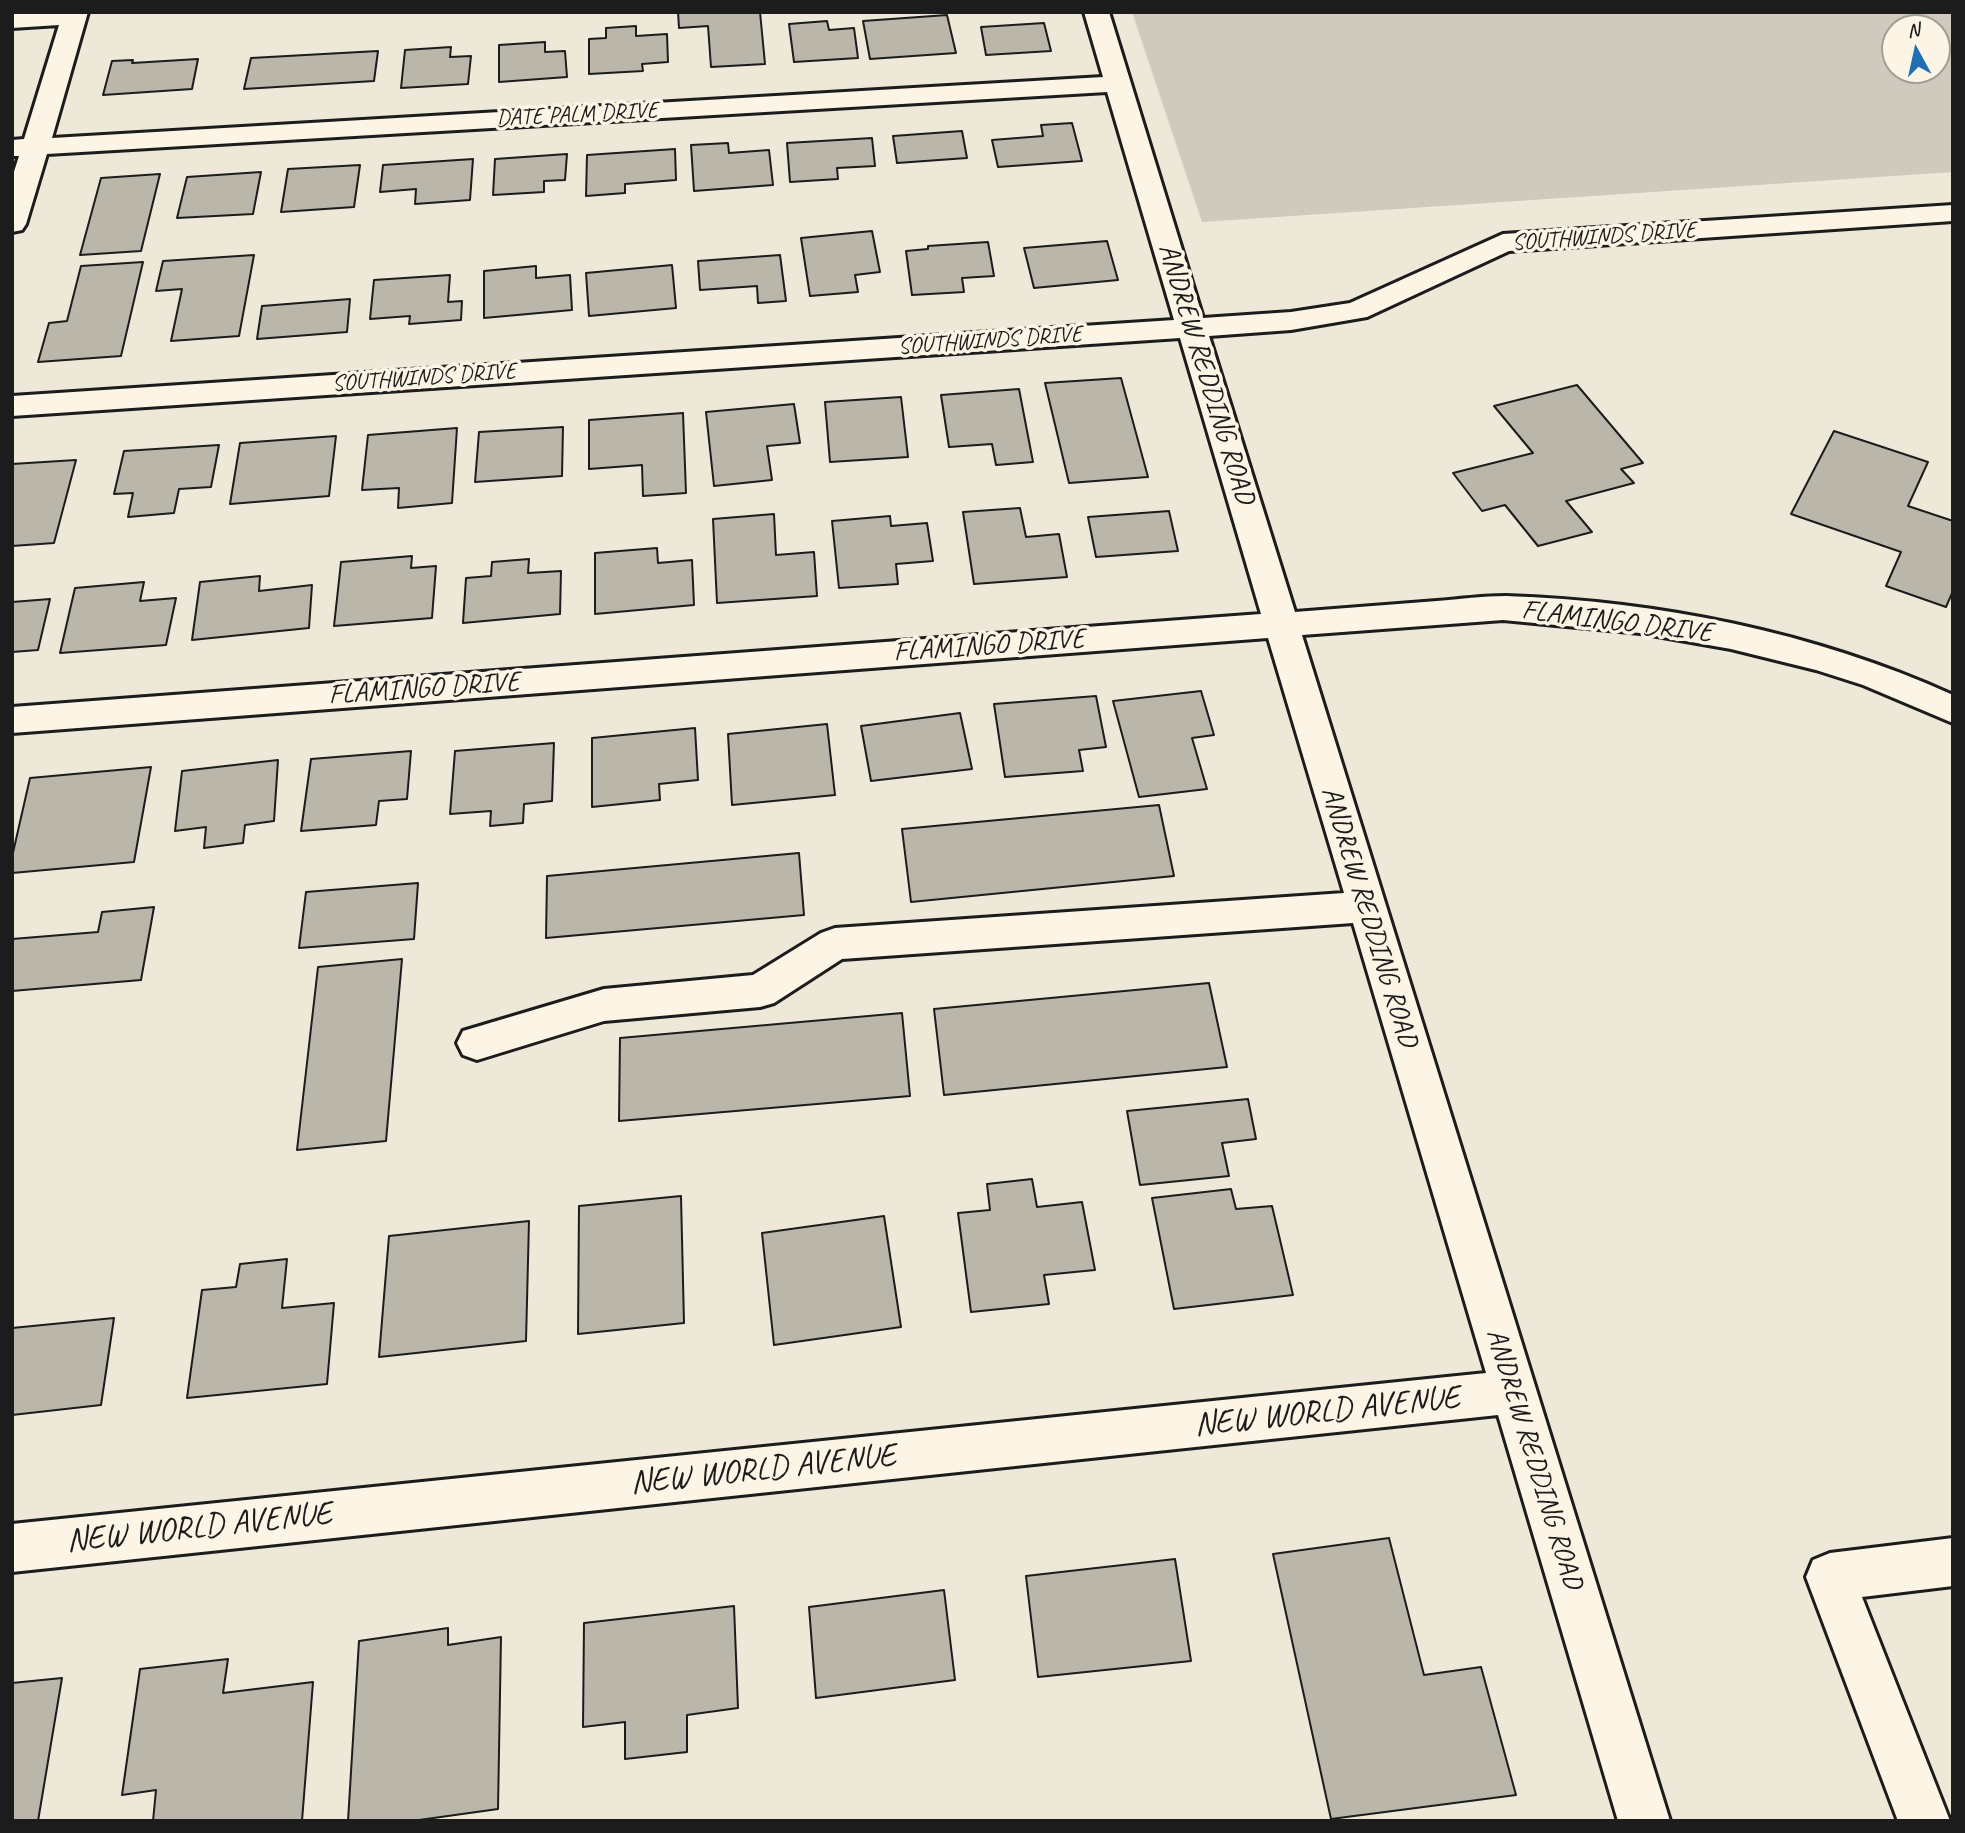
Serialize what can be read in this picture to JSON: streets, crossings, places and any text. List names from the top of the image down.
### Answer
{
  "streets": {
    "street": [
      "DATE PALM DRIVE",
      "SOUTHWINDS DRIVE",
      "ANDREW REDDING ROAD",
      "FLAMINGO DRIVE",
      "NEW WORLD AVENUE"
    ]
  },
  "crossings": [
    ["DATE PALM DRIVE", "ANDREW REDDING ROAD"],
    ["SOUTHWINDS DRIVE", "ANDREW REDDING ROAD"],
    ["ANDREW REDDING ROAD", "FLAMINGO DRIVE"],
    ["ANDREW REDDING ROAD", "NEW WORLD AVENUE"]
  ],
  "north": "top"
}
